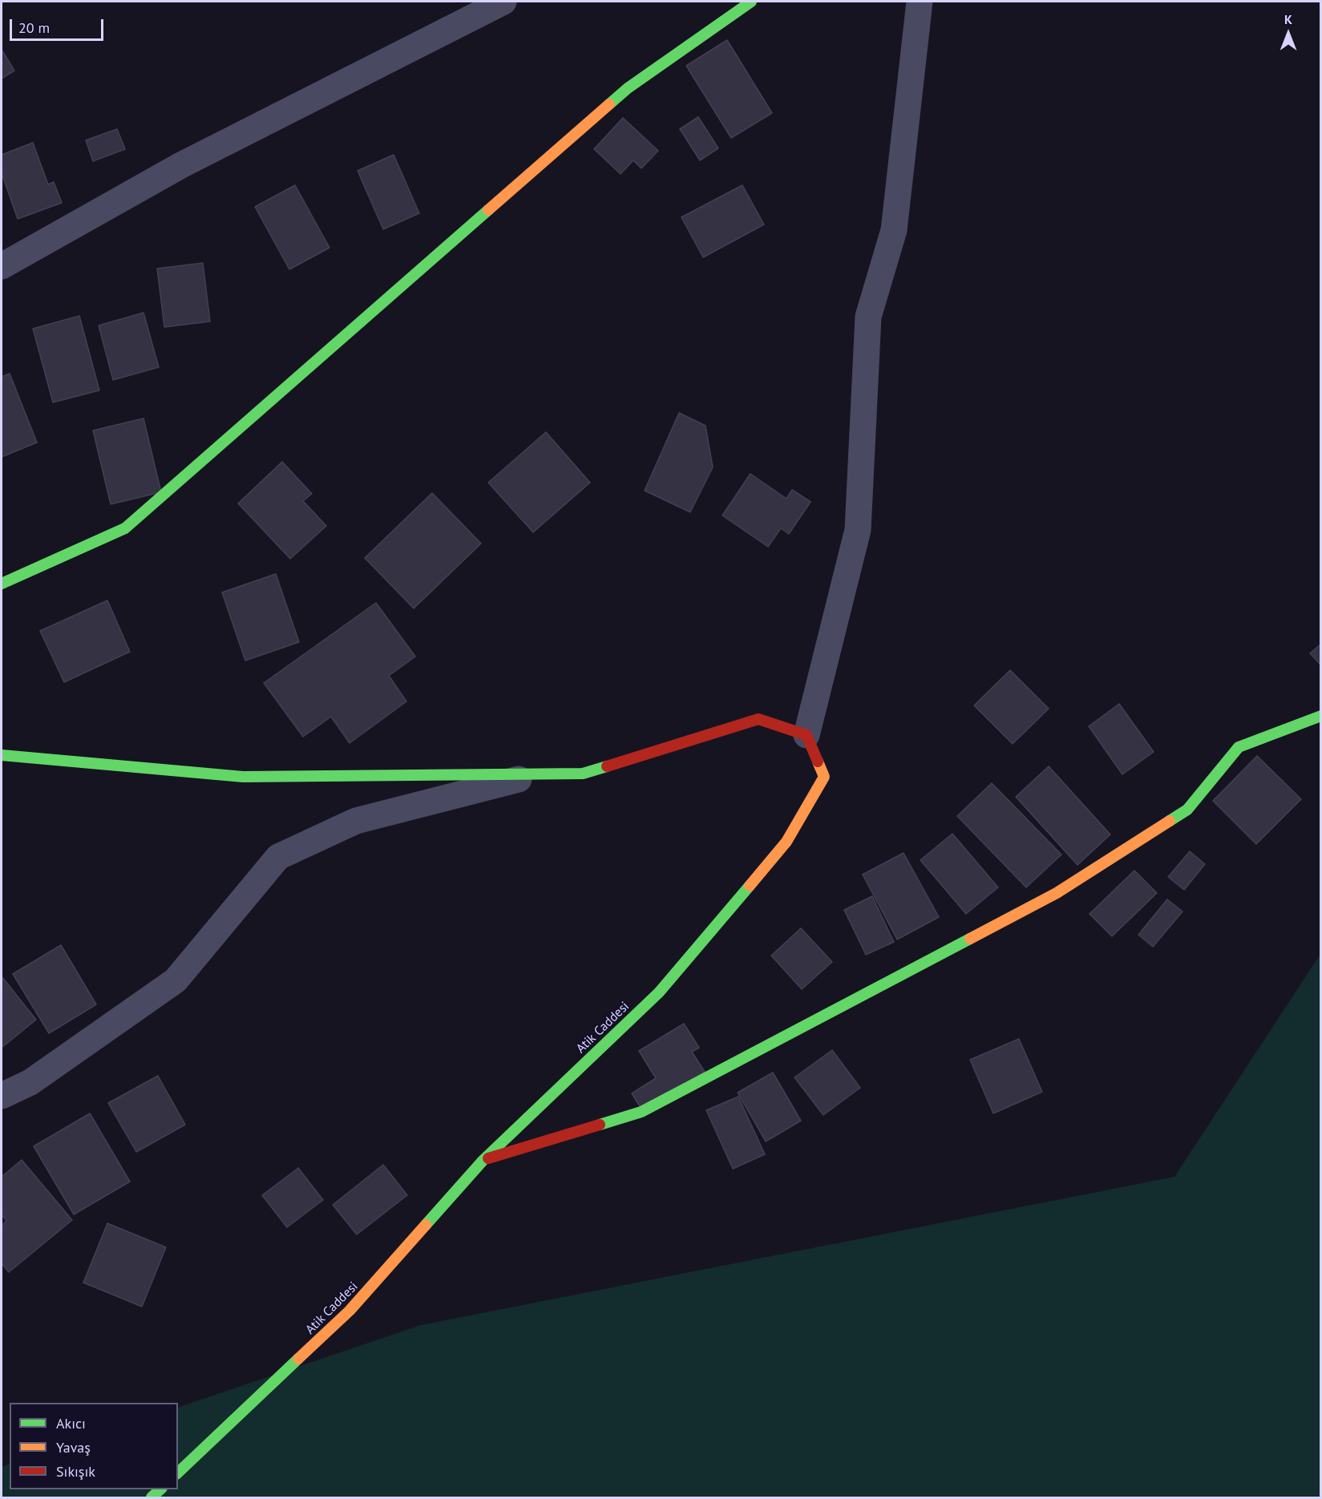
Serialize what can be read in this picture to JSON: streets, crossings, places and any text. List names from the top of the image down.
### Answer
{
  "streets": {
    "street": ["Atik Caddesi"]
  },
  "legend": ["Akıcı", "Yavaş", "Sıkışık"],
  "scale_bar": "20 m",
  "north": "top"
}
